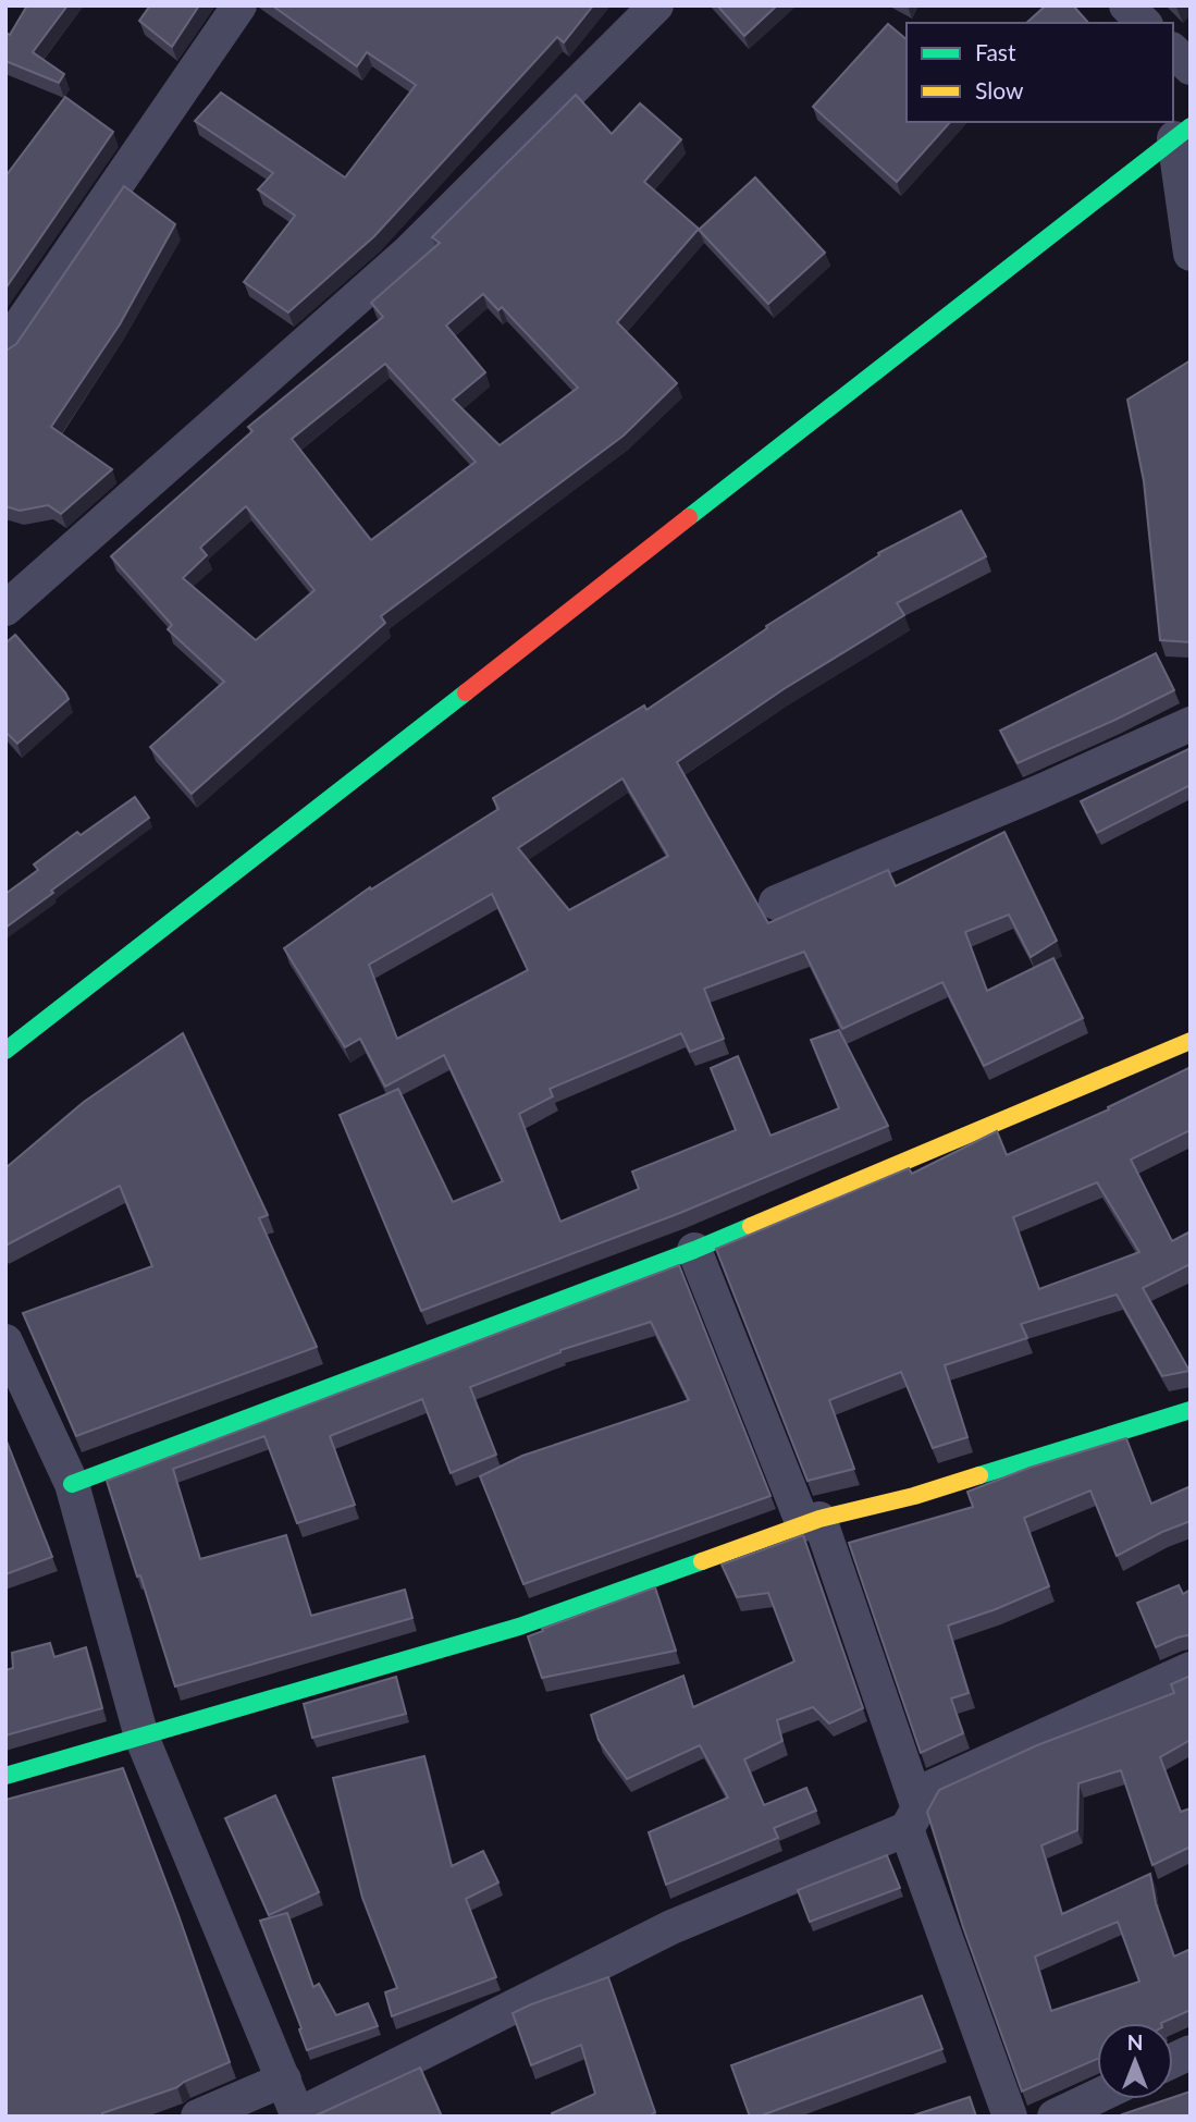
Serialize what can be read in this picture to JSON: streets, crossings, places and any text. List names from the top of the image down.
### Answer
{
  "legend": ["Fast", "Slow"],
  "north": "top"
}
